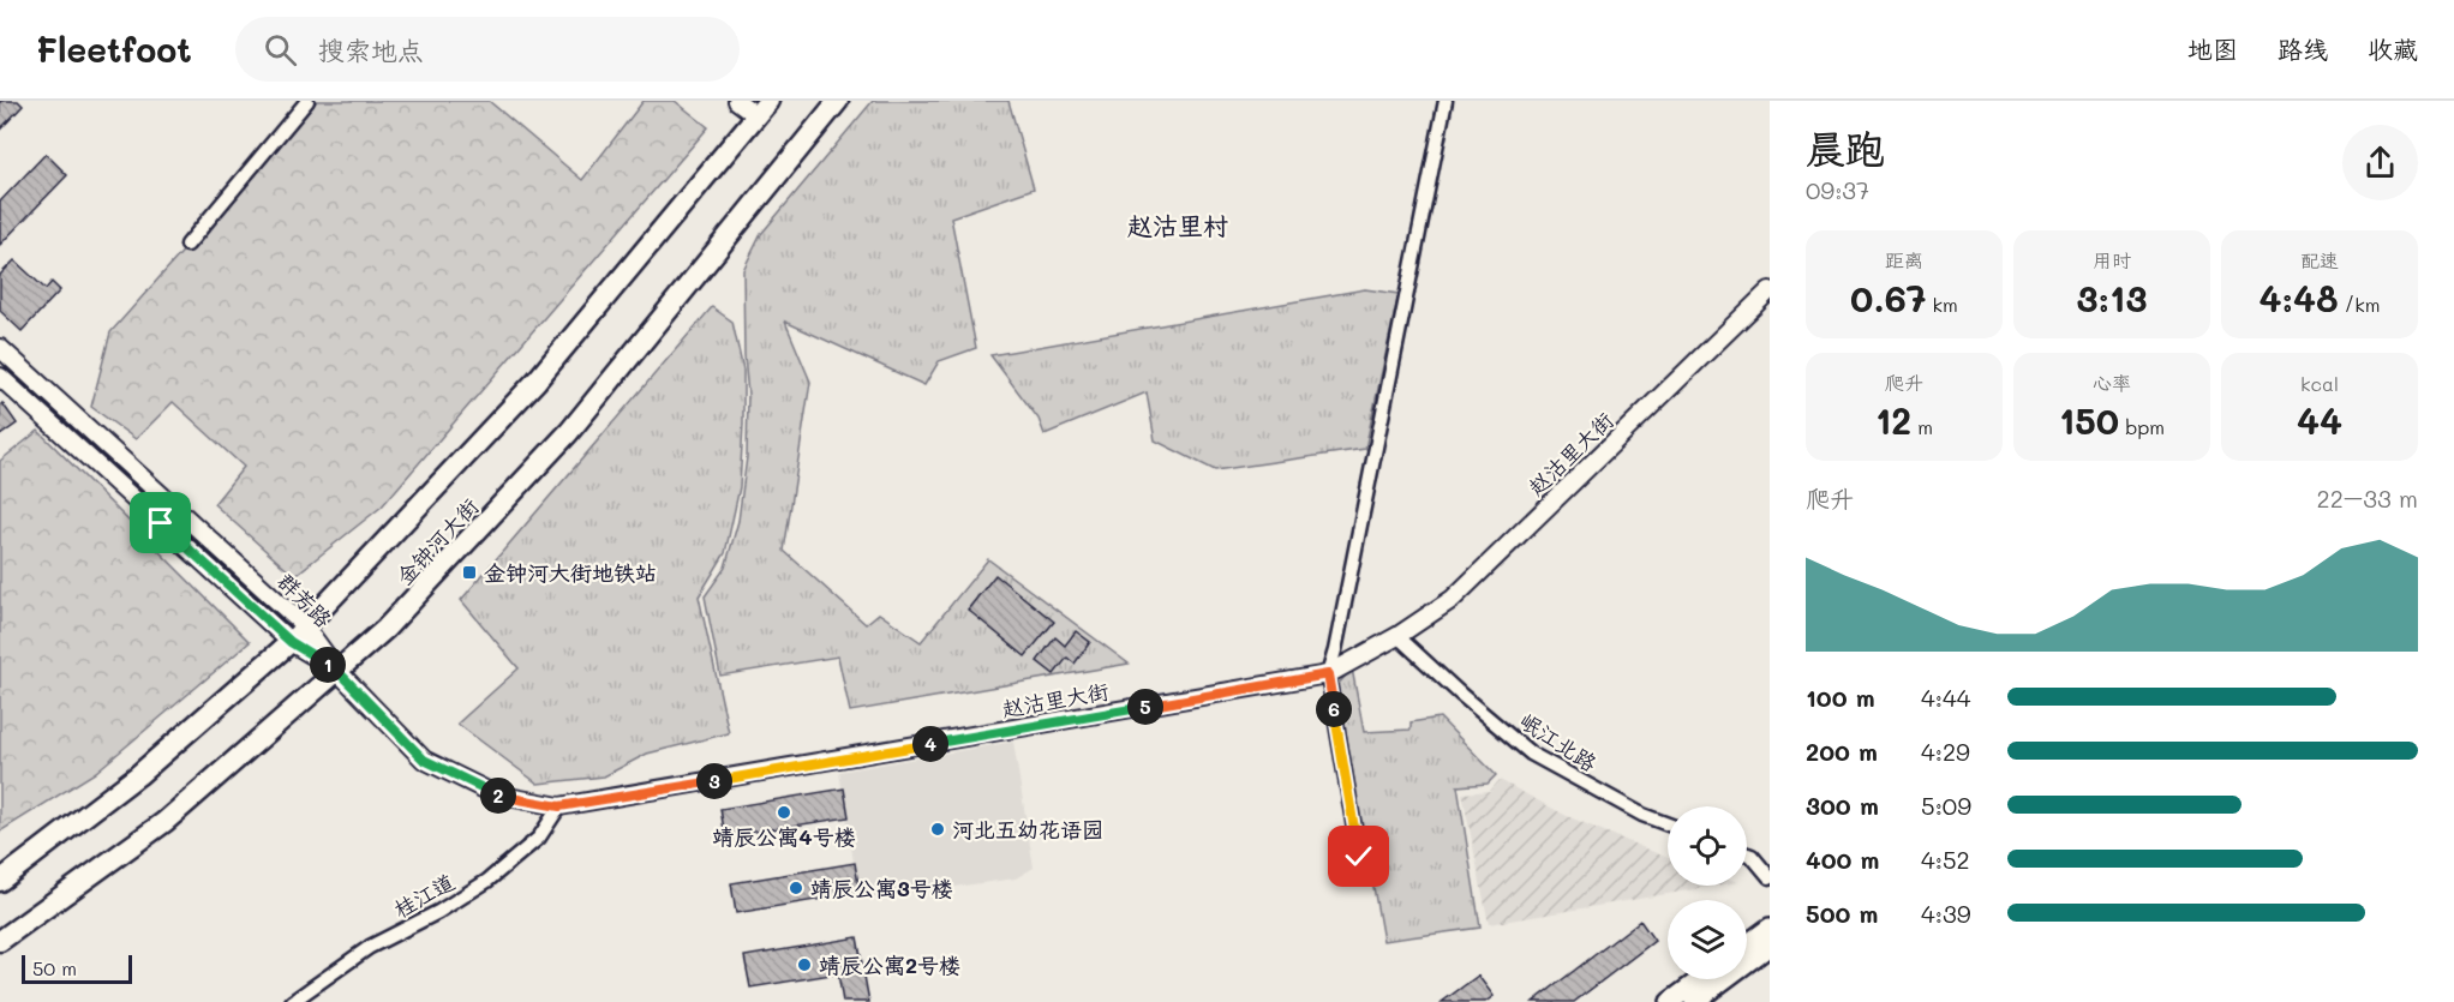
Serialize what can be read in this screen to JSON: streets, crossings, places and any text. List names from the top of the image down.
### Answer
{
  "streets": {
    "main road": ["金钟河大街"],
    "street": [
      "赵沽里大街",
      "群芳路",
      "岷江北路",
      "桂江道"
    ]
  },
  "crossings": [
    ["赵沽里大街", "金钟河大街"],
    ["赵沽里大街", "群芳路"],
    ["赵沽里大街", "岷江北路"],
    ["赵沽里大街", "桂江道"],
    ["金钟河大街", "群芳路"]
  ],
  "districts": ["赵沽里村"],
  "places": {
    "transit": ["金钟河大街地铁站"],
    "other": [
      "靖辰公寓4号楼",
      "河北五幼花语园",
      "靖辰公寓3号楼",
      "靖辰公寓2号楼"
    ]
  },
  "scale_bar": "50 m",
  "page": {
    "header": "Fleetfoot",
    "search": "搜索地点",
    "nav": ["地图", "路线", "收藏"],
    "heading": ["晨跑", "09:37"],
    "stats": [
      ["距离", "0.67 km"],
      ["用时", "3:13"],
      ["配速", "4:48 /km"],
      ["爬升", "12 m"],
      ["心率", "150 bpm"],
      ["kcal", "44"]
    ],
    "chart": ["爬升", "22–33 m"],
    "pins": [
      "1",
      "5",
      "6",
      "4",
      "3",
      "2"
    ],
    "list": [
      {
        "name": "100 m",
        "note": "4:44"
      },
      {
        "name": "200 m",
        "note": "4:29"
      },
      {
        "name": "300 m",
        "note": "5:09"
      },
      {
        "name": "400 m",
        "note": "4:52"
      },
      {
        "name": "500 m",
        "note": "4:39"
      }
    ],
    "scale": "50 m"
  }
}
